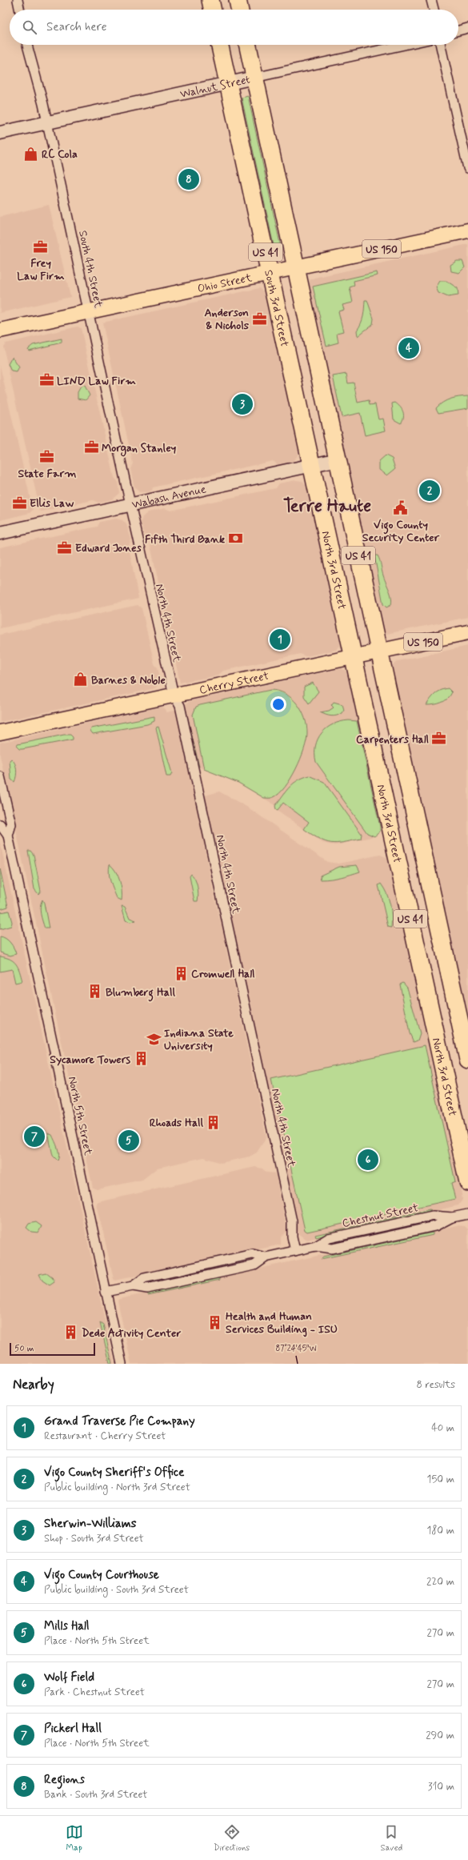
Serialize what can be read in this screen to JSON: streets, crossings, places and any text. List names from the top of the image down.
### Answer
{
  "streets": {
    "highway": ["US 41", "South 3rd Street", "North 3rd Street"],
    "main road": ["US 150", "Ohio Street", "Cherry Street"],
    "street": [
      "Walnut Street",
      "South 4th Street",
      "Wabash Avenue",
      "North 4th Street",
      "North 5th Street",
      "Chestnut Street"
    ]
  },
  "crossings": [
    ["Walnut Street", "US 41"],
    ["Walnut Street", "South 4th Street"],
    ["Walnut Street", "South 3rd Street"],
    ["US 41", "Ohio Street"],
    ["US 41", "Wabash Avenue"],
    ["US 41", "Cherry Street"],
    ["South 4th Street", "Ohio Street"],
    ["South 4th Street", "Wabash Avenue"],
    ["South 4th Street", "North 4th Street"],
    ["Ohio Street", "South 3rd Street"],
    ["South 3rd Street", "Wabash Avenue"],
    ["South 3rd Street", "North 3rd Street"],
    ["Wabash Avenue", "North 3rd Street"],
    ["Wabash Avenue", "North 4th Street"],
    ["North 3rd Street", "Cherry Street"],
    ["North 4th Street", "Cherry Street"],
    ["North 4th Street", "Chestnut Street"],
    ["North 5th Street", "Chestnut Street"]
  ],
  "districts": ["Terre Haute"],
  "places": {
    "shop": ["RC Cola", "Barnes & Noble"],
    "office": [
      "Frey Law Firm",
      "Anderson & Nichols",
      "LIND Law Firm",
      "Morgan Stanley",
      "State Farm",
      "Ellis Law",
      "Edward Jones",
      "Carpenters Hall"
    ],
    "public building": ["Vigo County Security Center"],
    "bank": ["Fifth Third Bank"],
    "building": [
      "Cromwell Hall",
      "Blumberg Hall",
      "Sycamore Towers",
      "Rhoads Hall",
      "Health and Human Services Building - ISU",
      "Dede Activity Center"
    ],
    "school or university": ["Indiana State University"]
  },
  "scale_bar": "50 m",
  "page": {
    "search": "Search here",
    "pins": [
      "8",
      "4",
      "3",
      "2",
      "1",
      "7",
      "5",
      "6"
    ],
    "scale": "50 m",
    "heading": ["Nearby", "8 results"],
    "list": [
      {
        "mark": "1",
        "name": "Grand Traverse Pie Company",
        "note": "Restaurant · Cherry Street",
        "value": "40 m"
      },
      {
        "mark": "2",
        "name": "Vigo County Sheriff's Office",
        "note": "Public building · North 3rd Street",
        "value": "150 m"
      },
      {
        "mark": "3",
        "name": "Sherwin-Williams",
        "note": "Shop · South 3rd Street",
        "value": "180 m"
      },
      {
        "mark": "4",
        "name": "Vigo County Courthouse",
        "note": "Public building · South 3rd Street",
        "value": "220 m"
      },
      {
        "mark": "5",
        "name": "Mills Hall",
        "note": "Place · North 5th Street",
        "value": "270 m"
      },
      {
        "mark": "6",
        "name": "Wolf Field",
        "note": "Park · Chestnut Street",
        "value": "270 m"
      },
      {
        "mark": "7",
        "name": "Pickerl Hall",
        "note": "Place · North 5th Street",
        "value": "290 m"
      },
      {
        "mark": "8",
        "name": "Regions",
        "note": "Bank · South 3rd Street",
        "value": "310 m"
      }
    ],
    "nav": ["Map", "Directions", "Saved"]
  },
  "coordinates": ["87°24'45\"W"]
}
